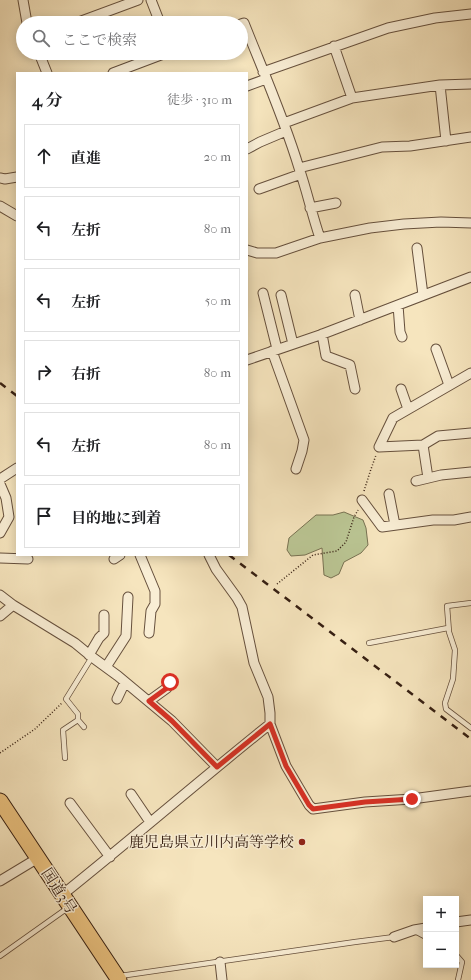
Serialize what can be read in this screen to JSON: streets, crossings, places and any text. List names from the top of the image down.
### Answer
{
  "streets": {
    "highway": ["国道3号"]
  },
  "places": ["鹿児島県立川内高等学校"],
  "page": {
    "search": "ここで検索",
    "heading": ["4 分", "徒歩 · 310 m"],
    "list": [
      ["直進", "20 m"],
      ["左折", "80 m"],
      ["左折", "50 m"],
      ["右折", "80 m"],
      ["左折", "80 m"],
      "目的地に到着"
    ],
    "map_buttons": ["+", "−"]
  }
}
